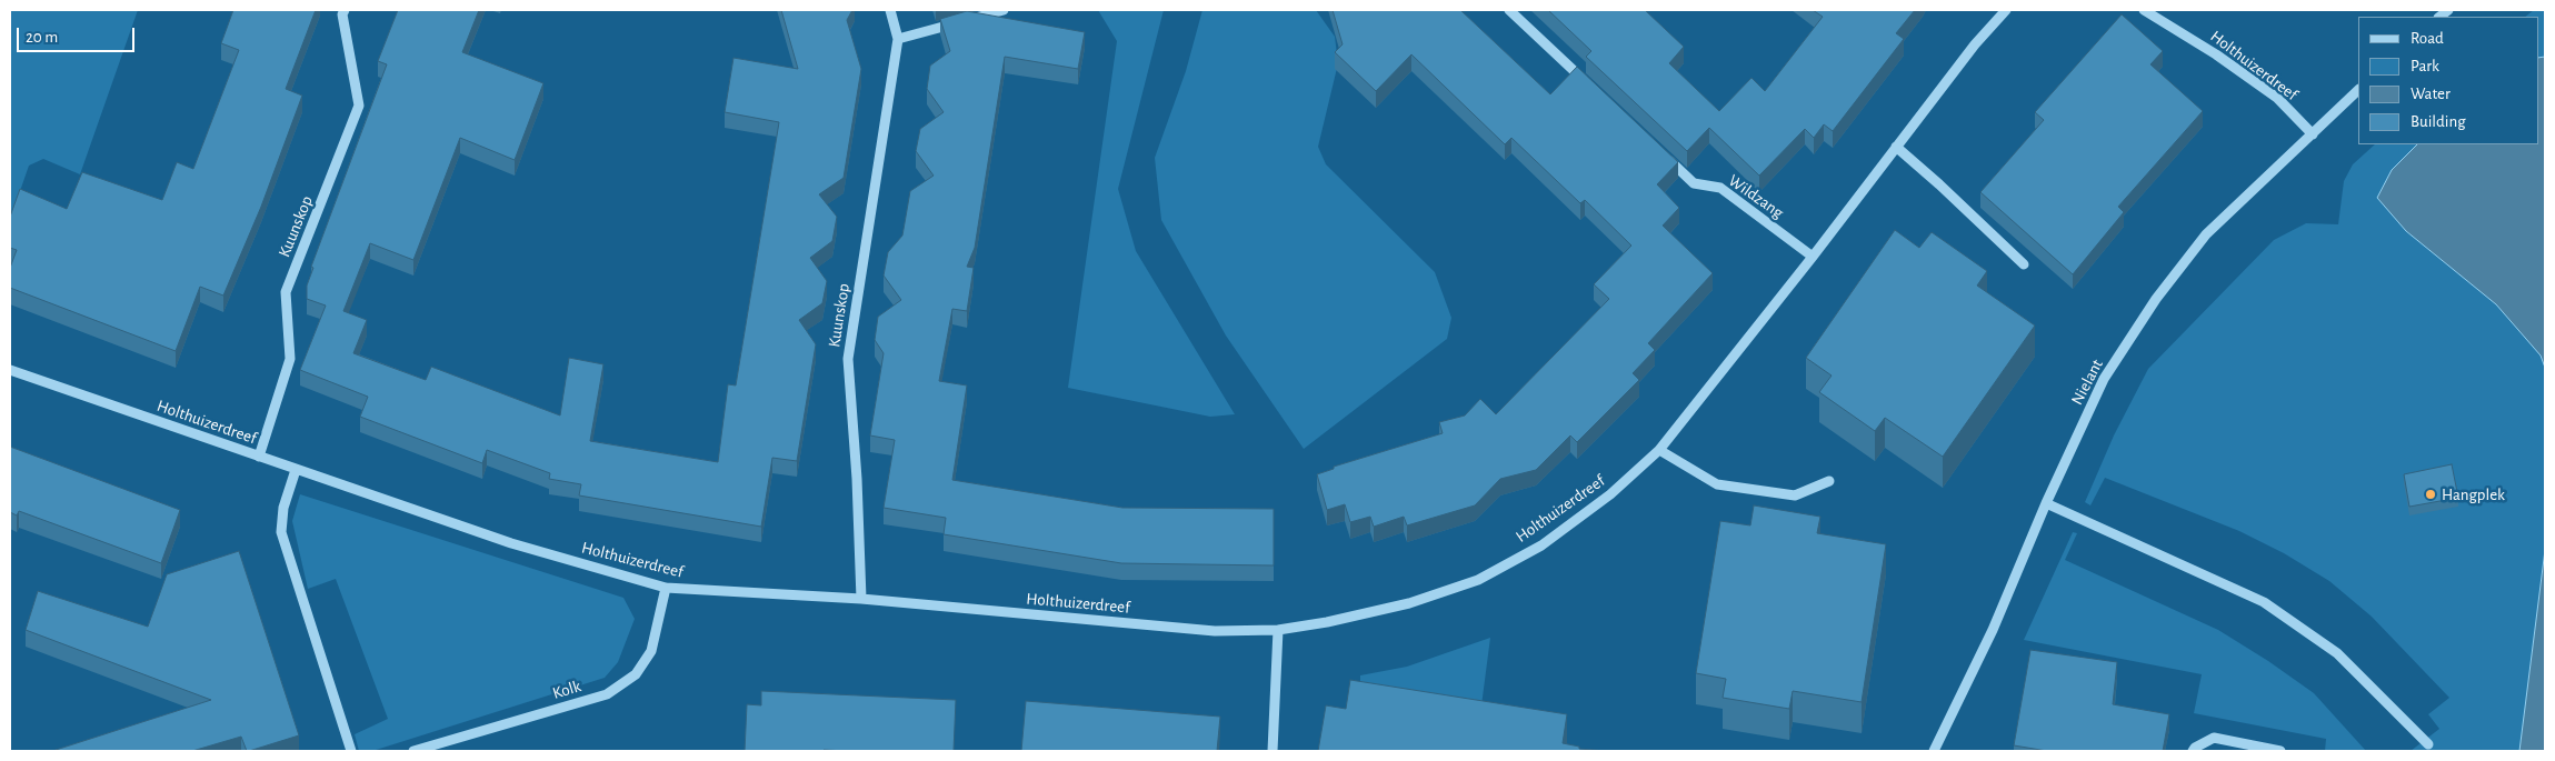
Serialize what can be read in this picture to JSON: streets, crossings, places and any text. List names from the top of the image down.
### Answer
{
  "streets": {
    "street": [
      "Holthuizerdreef",
      "Wildzang",
      "Kuunskop",
      "Nielant",
      "Kolk"
    ]
  },
  "crossings": [
    ["Holthuizerdreef", "Wildzang"],
    ["Holthuizerdreef", "Kuunskop"],
    ["Holthuizerdreef", "Nielant"],
    ["Holthuizerdreef", "Kolk"]
  ],
  "places": ["Hangplek"],
  "legend": [
    "Road",
    "Park",
    "Water",
    "Building"
  ],
  "scale_bar": "20 m"
}
